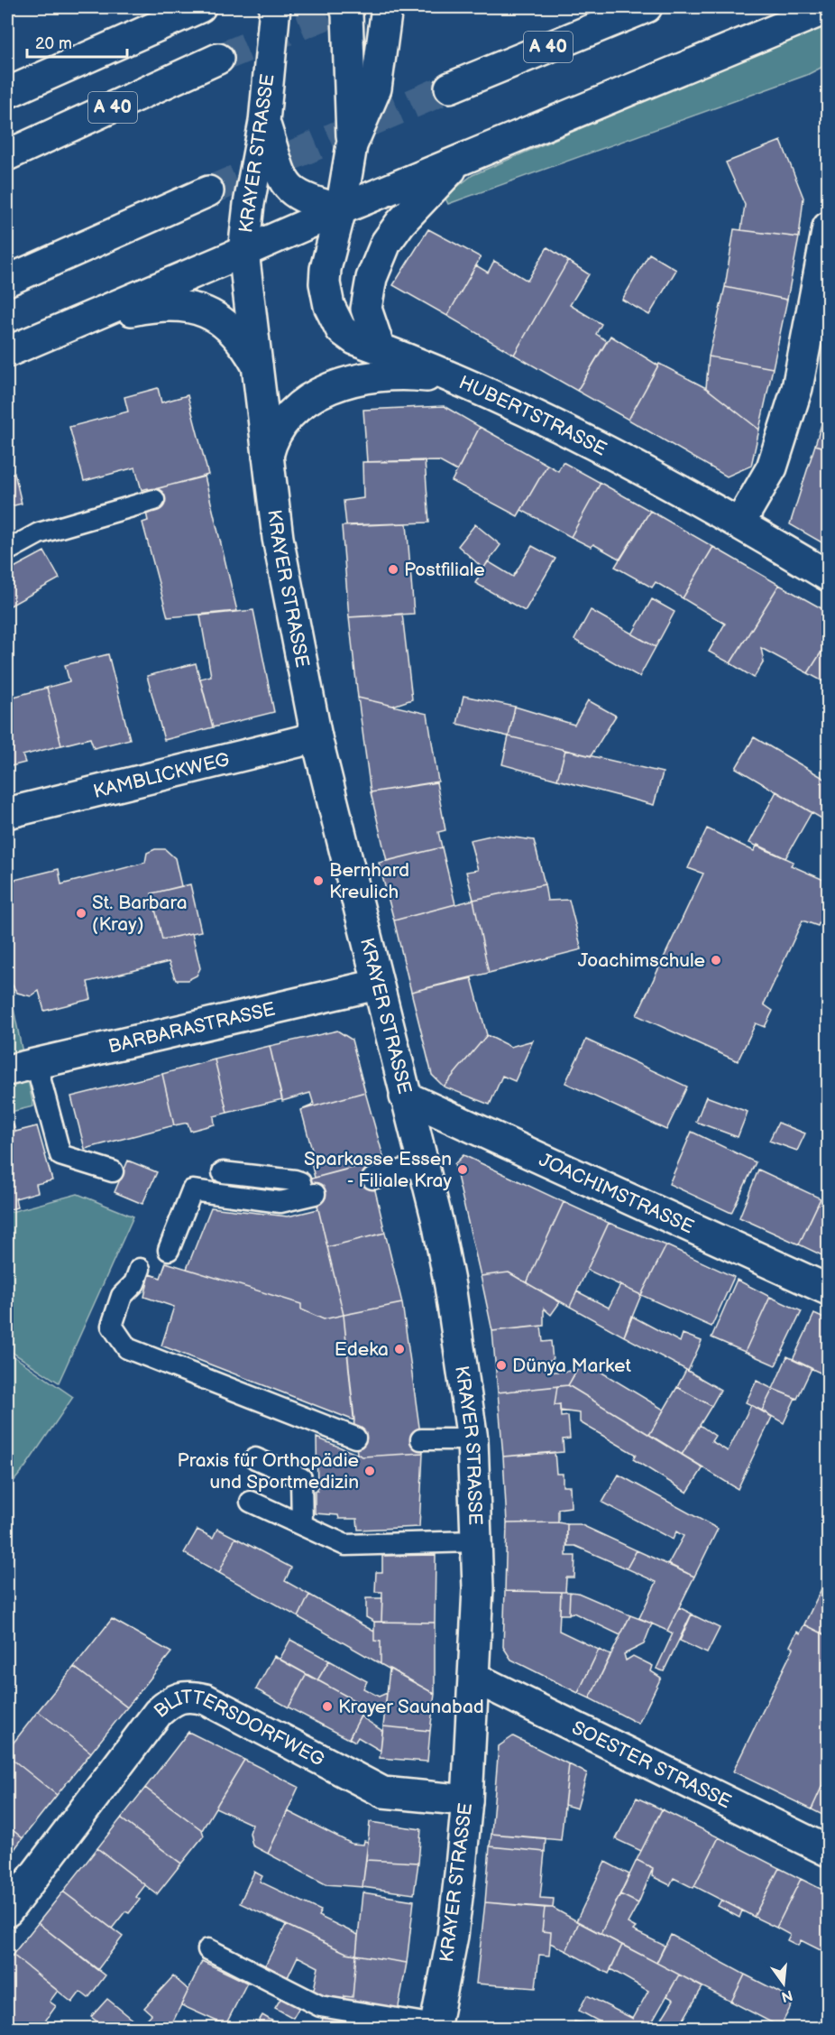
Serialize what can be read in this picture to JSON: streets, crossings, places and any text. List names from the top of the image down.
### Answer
{
  "streets": {
    "main road": [
      "A 40",
      "KRAYER STRASSE",
      "HUBERTSTRASSE",
      "KAMBLICKWEG",
      "BARBARASTRASSE",
      "JOACHIMSTRASSE",
      "BLITTERSDORFWEG",
      "SOESTER STRASSE"
    ]
  },
  "crossings": [
    ["KRAYER STRASSE", "KAMBLICKWEG"],
    ["KRAYER STRASSE", "BARBARASTRASSE"],
    ["KRAYER STRASSE", "JOACHIMSTRASSE"],
    ["KRAYER STRASSE", "BLITTERSDORFWEG"],
    ["KRAYER STRASSE", "SOESTER STRASSE"]
  ],
  "places": [
    "Postfiliale",
    "Bernhard Kreulich",
    "St. Barbara (Kray)",
    "Joachimschule",
    "Sparkasse Essen - Filiale Kray",
    "Edeka",
    "Dünya Market",
    "Praxis für Orthopädie und Sportmedizin",
    "Krayer Saunabad"
  ],
  "scale_bar": "20 m",
  "north": "bottom"
}
